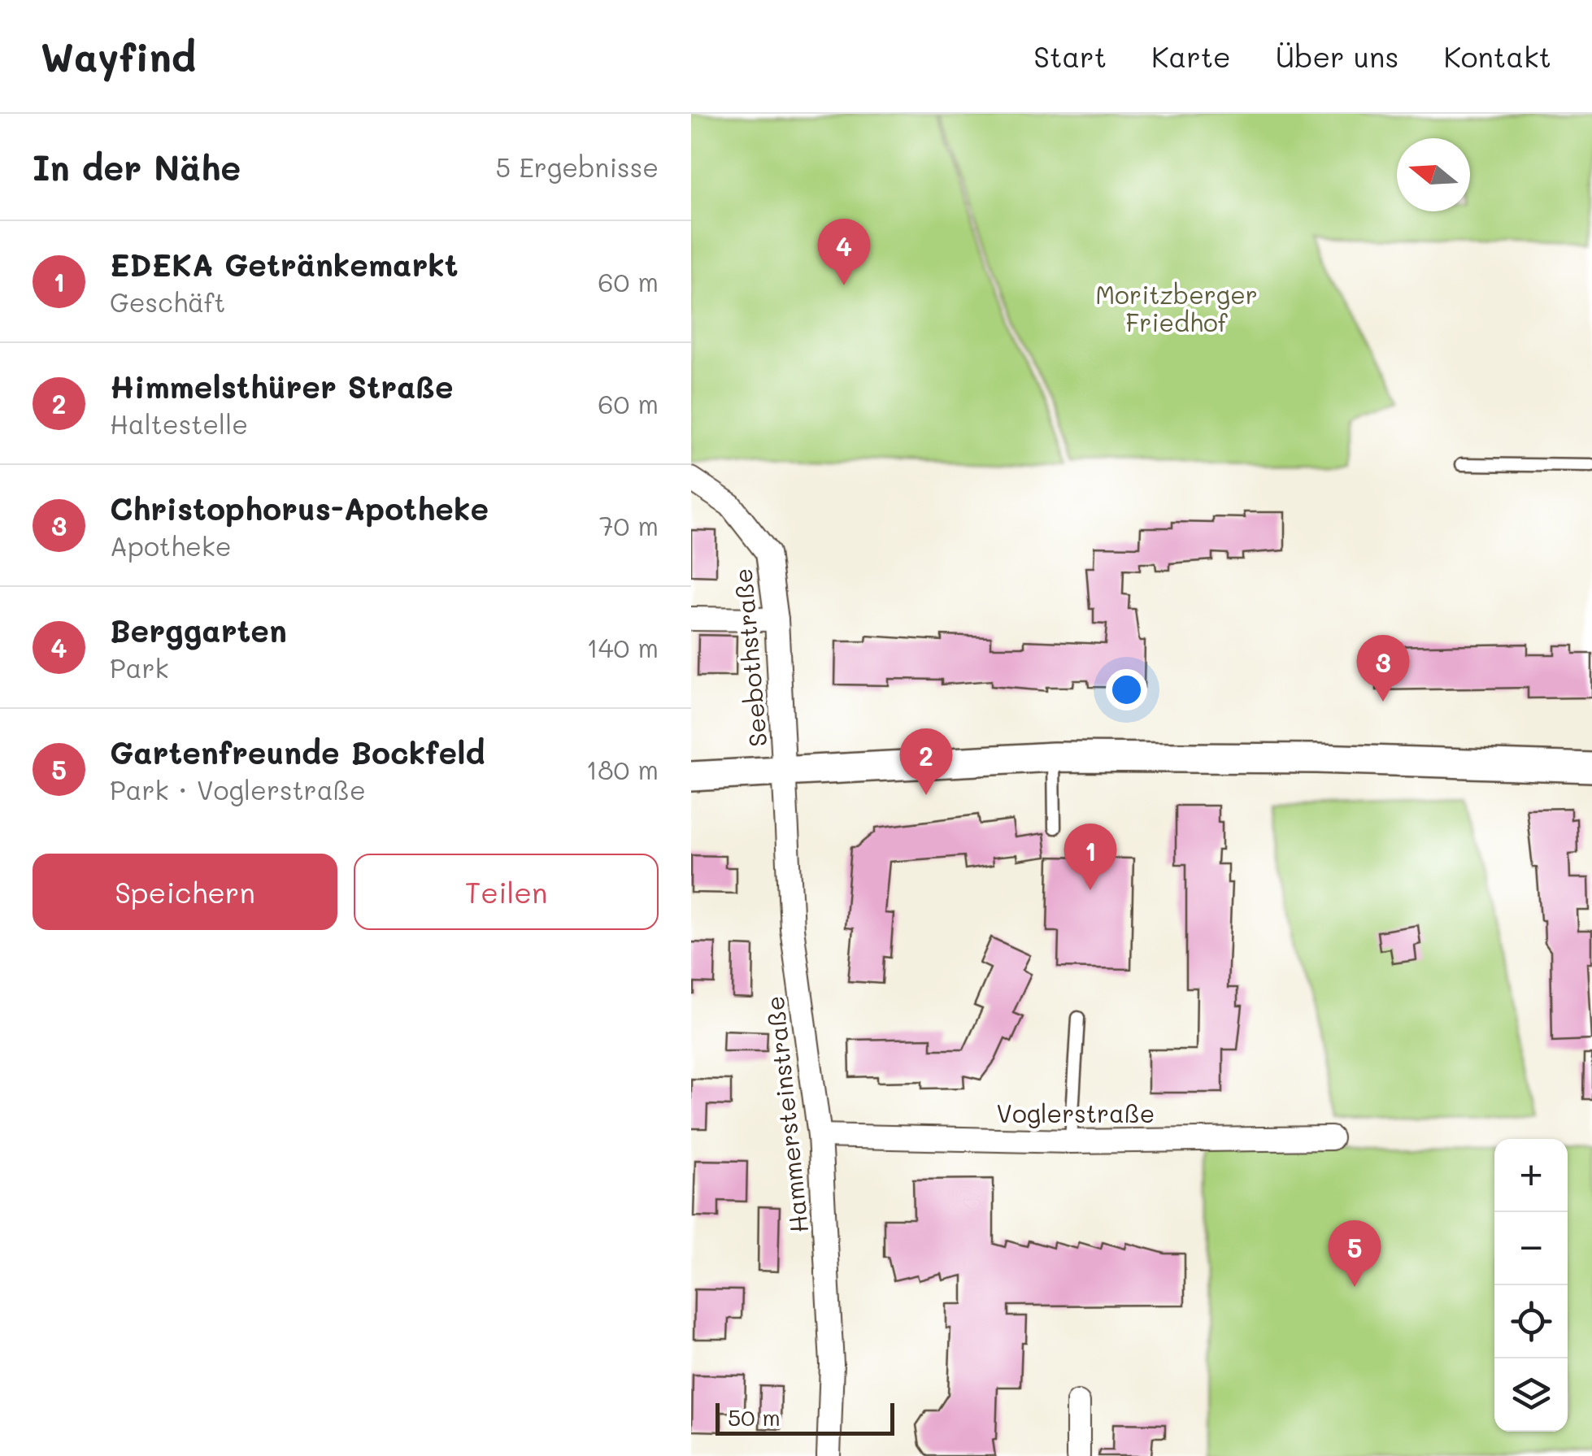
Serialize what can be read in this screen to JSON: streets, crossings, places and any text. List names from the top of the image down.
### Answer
{
  "streets": {
    "street": ["Seebothstraße", "Voglerstraße", "Hammersteinstraße"]
  },
  "crossings": [
    ["Seebothstraße", "Hammersteinstraße"],
    ["Voglerstraße", "Hammersteinstraße"]
  ],
  "parks": ["Moritzberger Friedhof"],
  "scale_bar": "50 m",
  "north": "left",
  "page": {
    "header": "Wayfind",
    "nav": [
      "Start",
      "Karte",
      "Über uns",
      "Kontakt"
    ],
    "heading": ["In der Nähe", "5 Ergebnisse"],
    "pins": [
      "4",
      "3",
      "2",
      "1",
      "5"
    ],
    "list": [
      {
        "mark": "1",
        "name": "EDEKA Getränkemarkt",
        "note": "Geschäft",
        "value": "60 m"
      },
      {
        "mark": "2",
        "name": "Himmelsthürer Straße",
        "note": "Haltestelle",
        "value": "60 m"
      },
      {
        "mark": "3",
        "name": "Christophorus-Apotheke",
        "note": "Apotheke",
        "value": "70 m"
      },
      {
        "mark": "4",
        "name": "Berggarten",
        "note": "Park",
        "value": "140 m"
      },
      {
        "mark": "5",
        "name": "Gartenfreunde Bockfeld",
        "note": "Park · Voglerstraße",
        "value": "180 m"
      }
    ],
    "buttons": ["Speichern", "Teilen"],
    "map_buttons": ["+", "−"],
    "scale": "50 m"
  }
}
